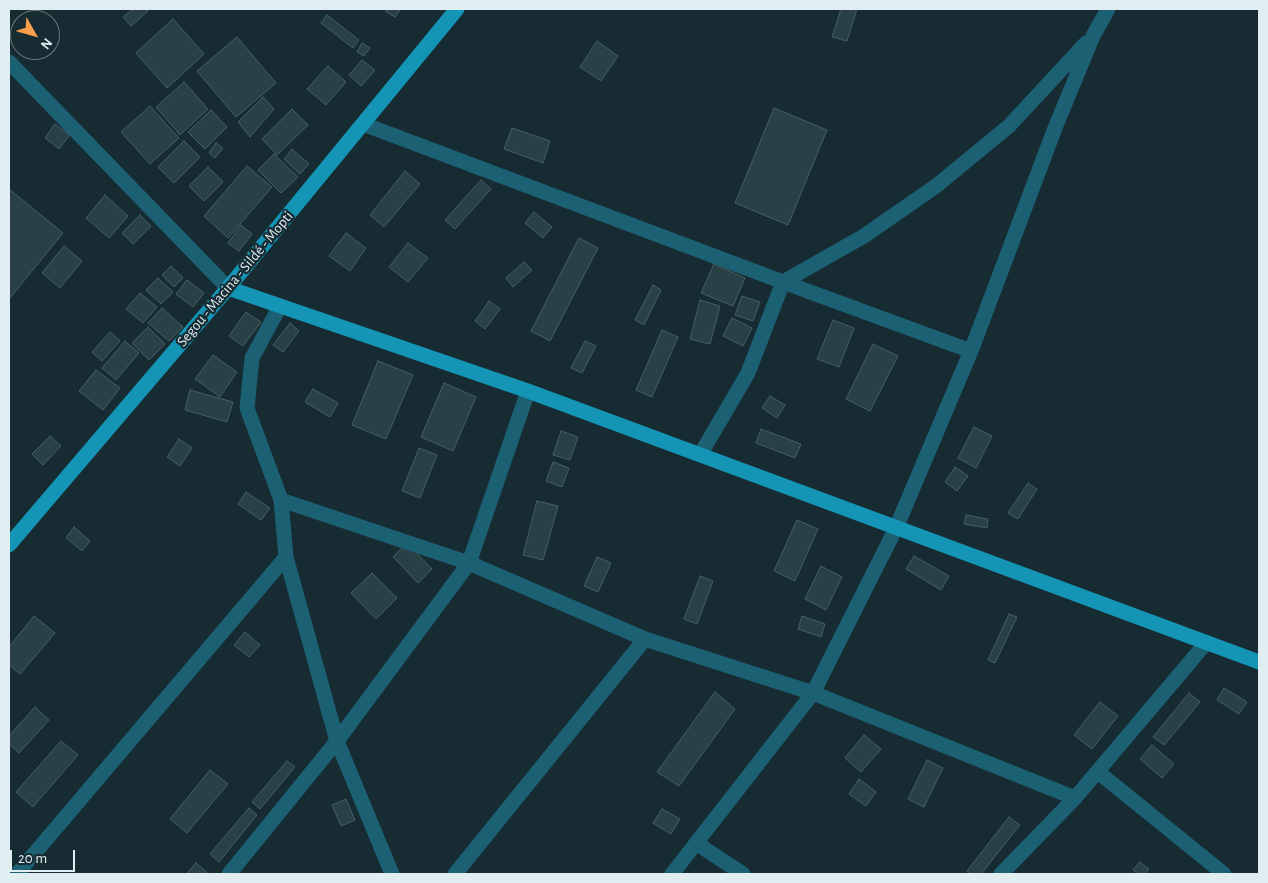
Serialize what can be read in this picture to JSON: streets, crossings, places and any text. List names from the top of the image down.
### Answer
{
  "streets": {
    "main road": ["Segou - Macina - Sildé - Mopti"]
  },
  "scale_bar": "20 m",
  "north": "bottom right"
}
